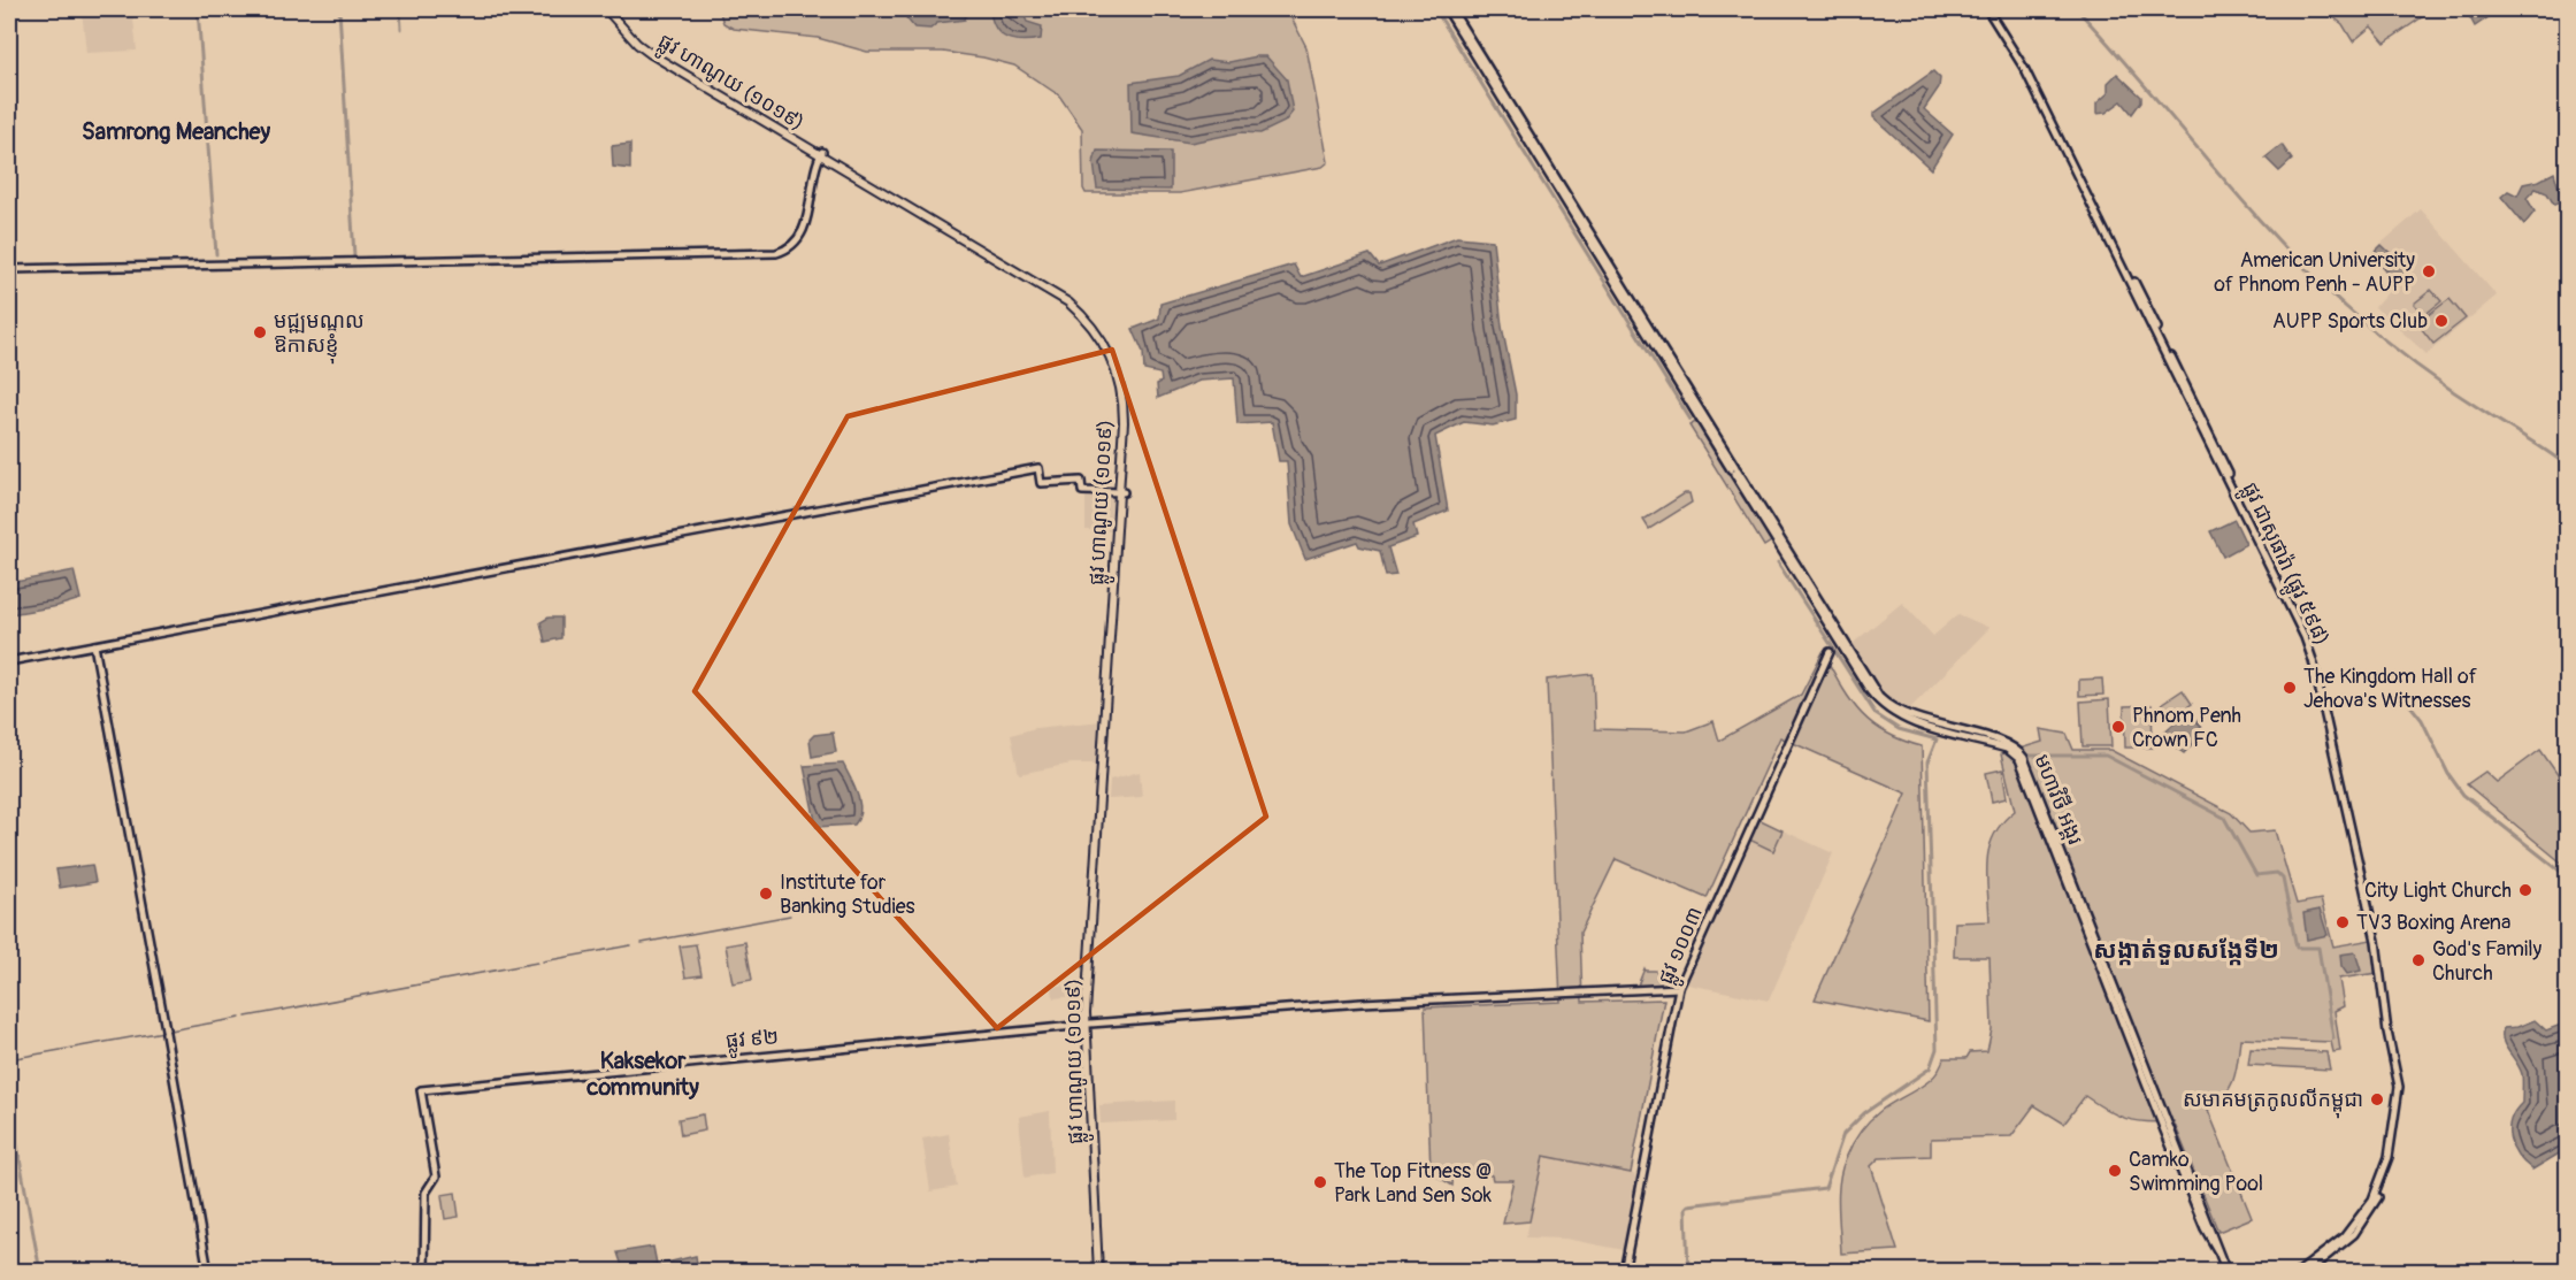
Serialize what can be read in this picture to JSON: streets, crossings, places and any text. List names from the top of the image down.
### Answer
{
  "streets": {
    "main road": [
      "ផ្លូវ ហាណូយ (១០១៩)",
      "ផ្លូវ ជាសុផារ៉ា (ផ្លូវ ៥៩៨)",
      "មហាវិថី អង្គរ",
      "ផ្លូវ ១០០៣",
      "ផ្លូវ ៩២"
    ]
  },
  "crossings": [
    ["ផ្លូវ ហាណូយ (១០១៩)", "ផ្លូវ ៩២"],
    ["ផ្លូវ ១០០៣", "ផ្លូវ ៩២"]
  ],
  "districts": ["Samrong Meanchey", "សង្កាត់ទួលសង្កែទី២", "Kaksekor community"],
  "places": [
    "American University of Phnom Penh - AUPP",
    "AUPP Sports Club",
    "មជ្ឍមណ្ឌល ឱកាសខ្ញុំ",
    "The Kingdom Hall of Jehova's Witnesses",
    "Phnom Penh Crown FC",
    "City Light Church",
    "Institute for Banking Studies",
    "TV3 Boxing Arena",
    "God's Family Church",
    "សមាគមត្រកូលលីកម្ពុជា",
    "Camko Swimming Pool",
    "The Top Fitness @ Park Land Sen Sok"
  ]
}
